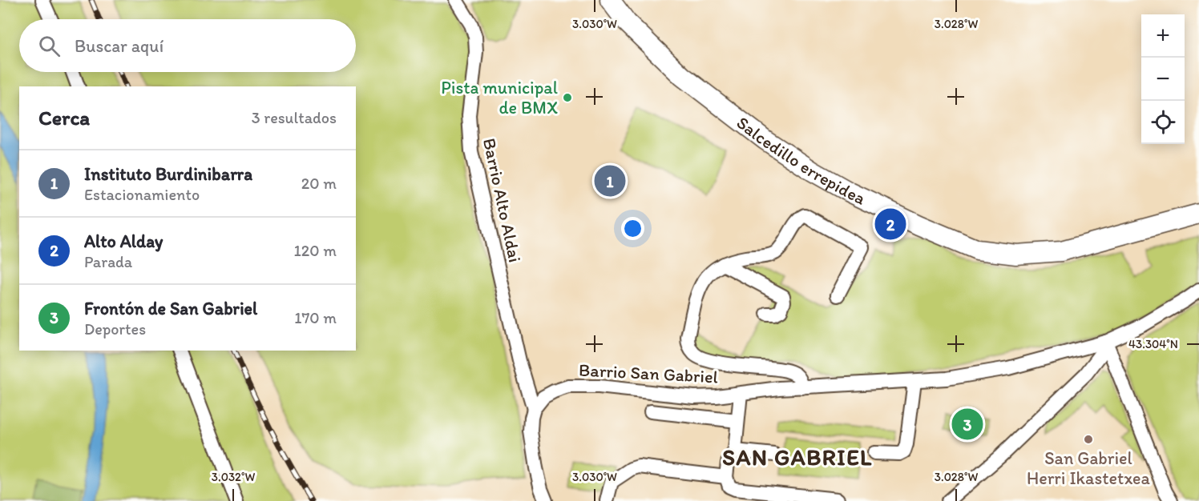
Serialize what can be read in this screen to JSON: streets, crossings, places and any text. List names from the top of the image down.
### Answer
{
  "streets": {
    "street": ["Salcedillo errepidea", "Barrio Alto Aldai", "Barrio San Gabriel"]
  },
  "crossings": [
    ["Barrio Alto Aldai", "Barrio San Gabriel"]
  ],
  "districts": ["SAN GABRIEL"],
  "places": ["Pista municipal de BMX", "San Gabriel Herri Ikastetxea"],
  "page": {
    "map_buttons": ["+", "−"],
    "search": "Buscar aquí",
    "heading": ["Cerca", "3 resultados"],
    "list": [
      {
        "mark": "1",
        "name": "Instituto Burdinibarra",
        "note": "Estacionamiento",
        "value": "20 m"
      },
      {
        "mark": "2",
        "name": "Alto Alday",
        "note": "Parada",
        "value": "120 m"
      },
      {
        "mark": "3",
        "name": "Frontón de San Gabriel",
        "note": "Deportes",
        "value": "170 m"
      }
    ],
    "pins": ["1", "2", "3"]
  },
  "coordinates": [
    "3.030°W",
    "3.028°W",
    "43.304°N",
    "3.032°W"
  ]
}
